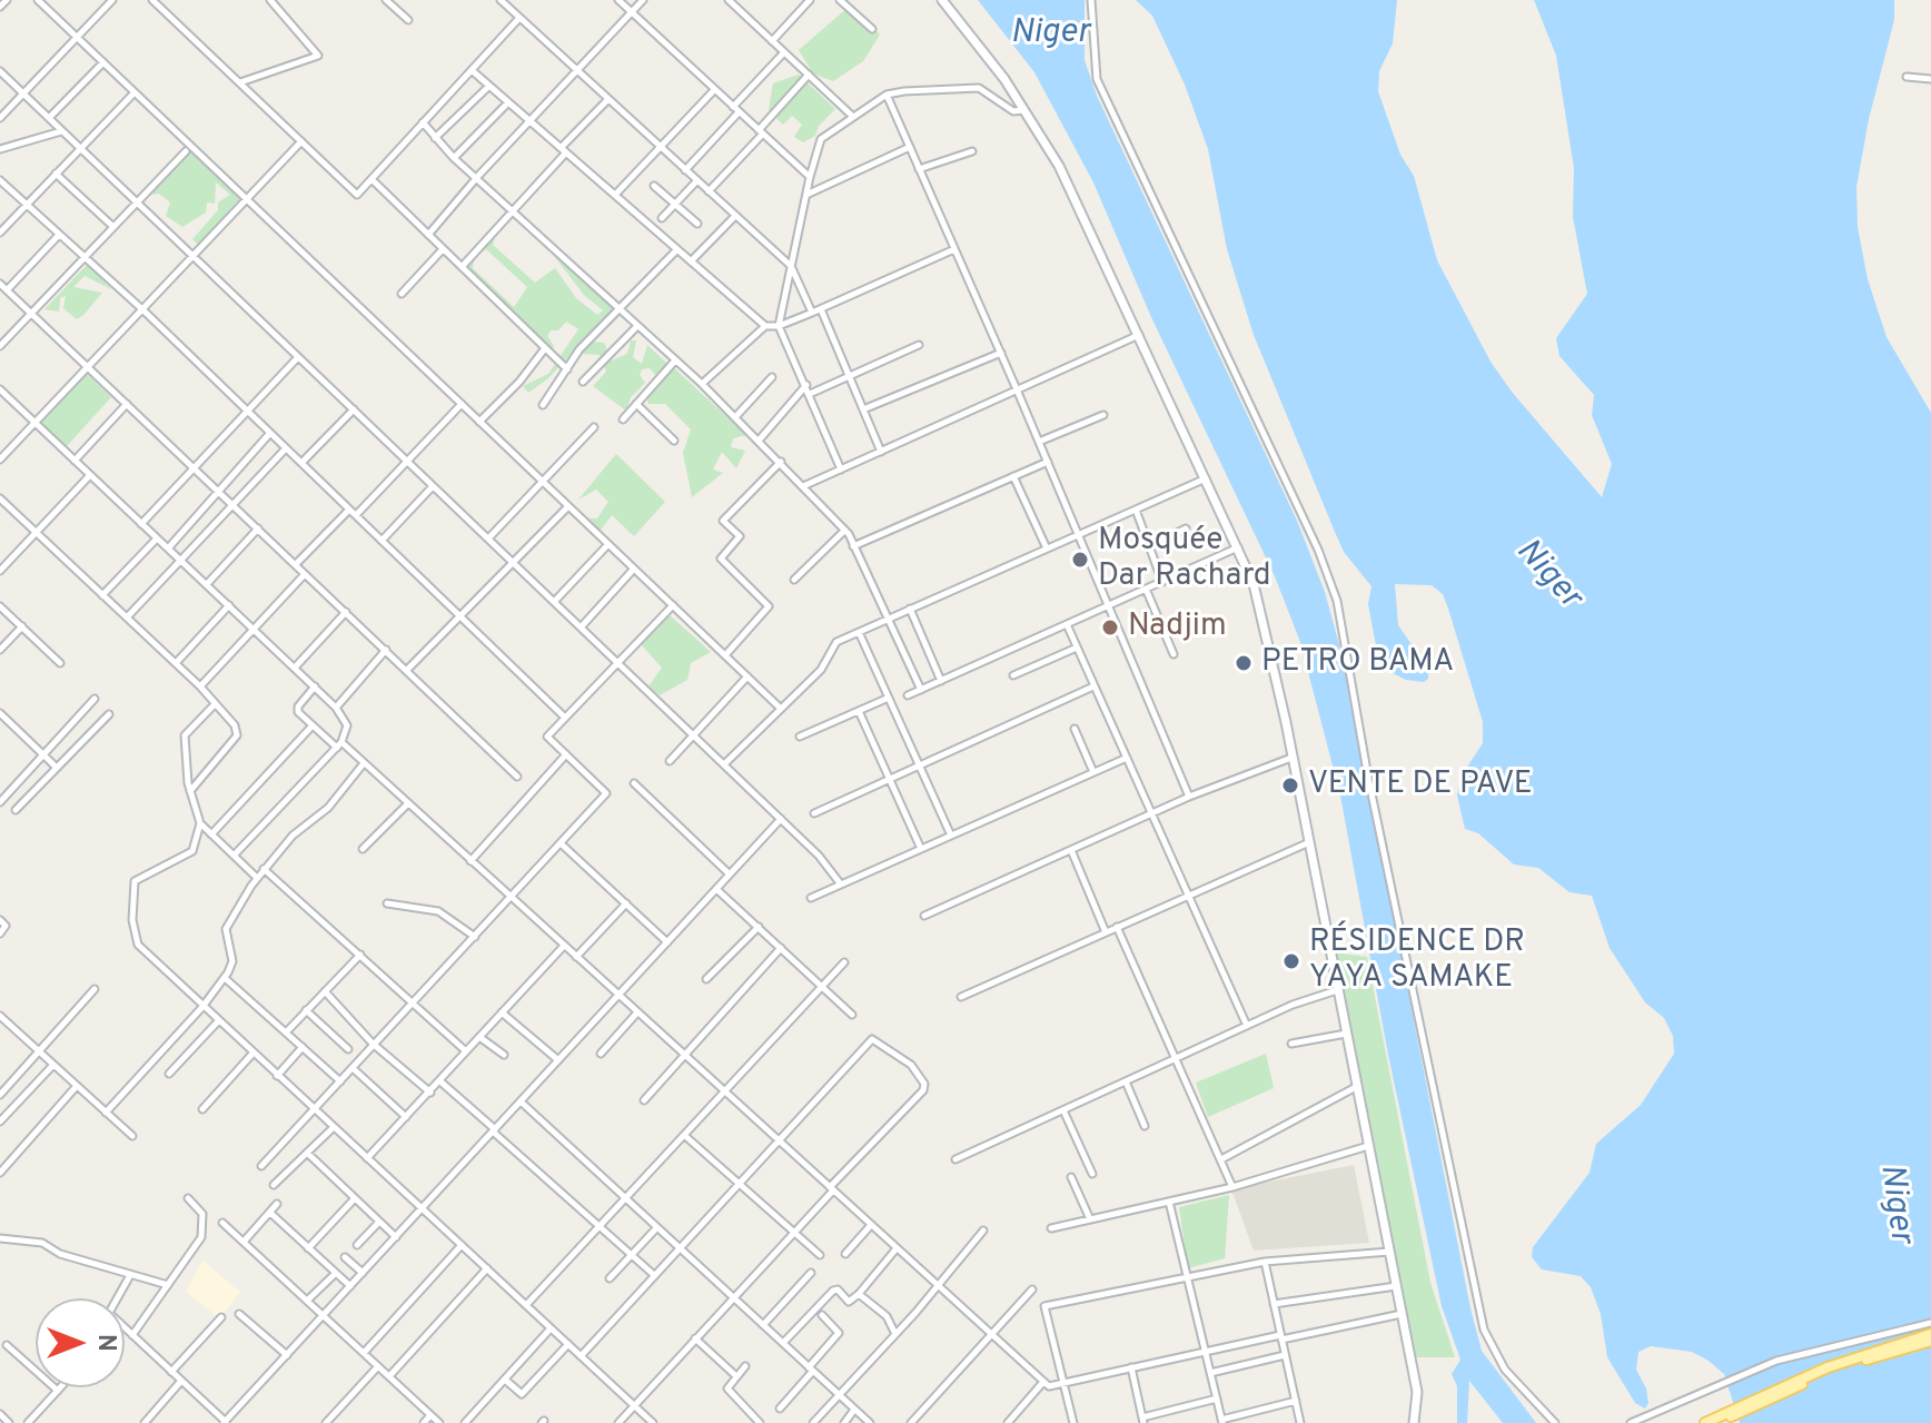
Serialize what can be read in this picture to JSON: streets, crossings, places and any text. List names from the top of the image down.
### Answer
{
  "water": ["Niger"],
  "places": [
    "Mosquée Dar Rachard",
    "Nadjim",
    "PETRO BAMA",
    "VENTE DE PAVE",
    "RÉSIDENCE DR YAYA SAMAKE"
  ],
  "north": "right"
}
